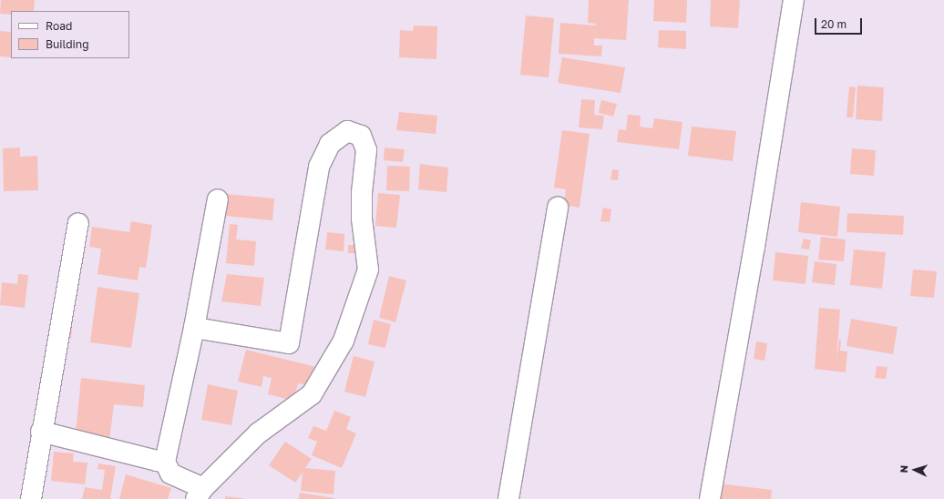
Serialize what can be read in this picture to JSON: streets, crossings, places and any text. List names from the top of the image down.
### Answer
{
  "legend": ["Road", "Building"],
  "scale_bar": "20 m",
  "north": "left"
}
